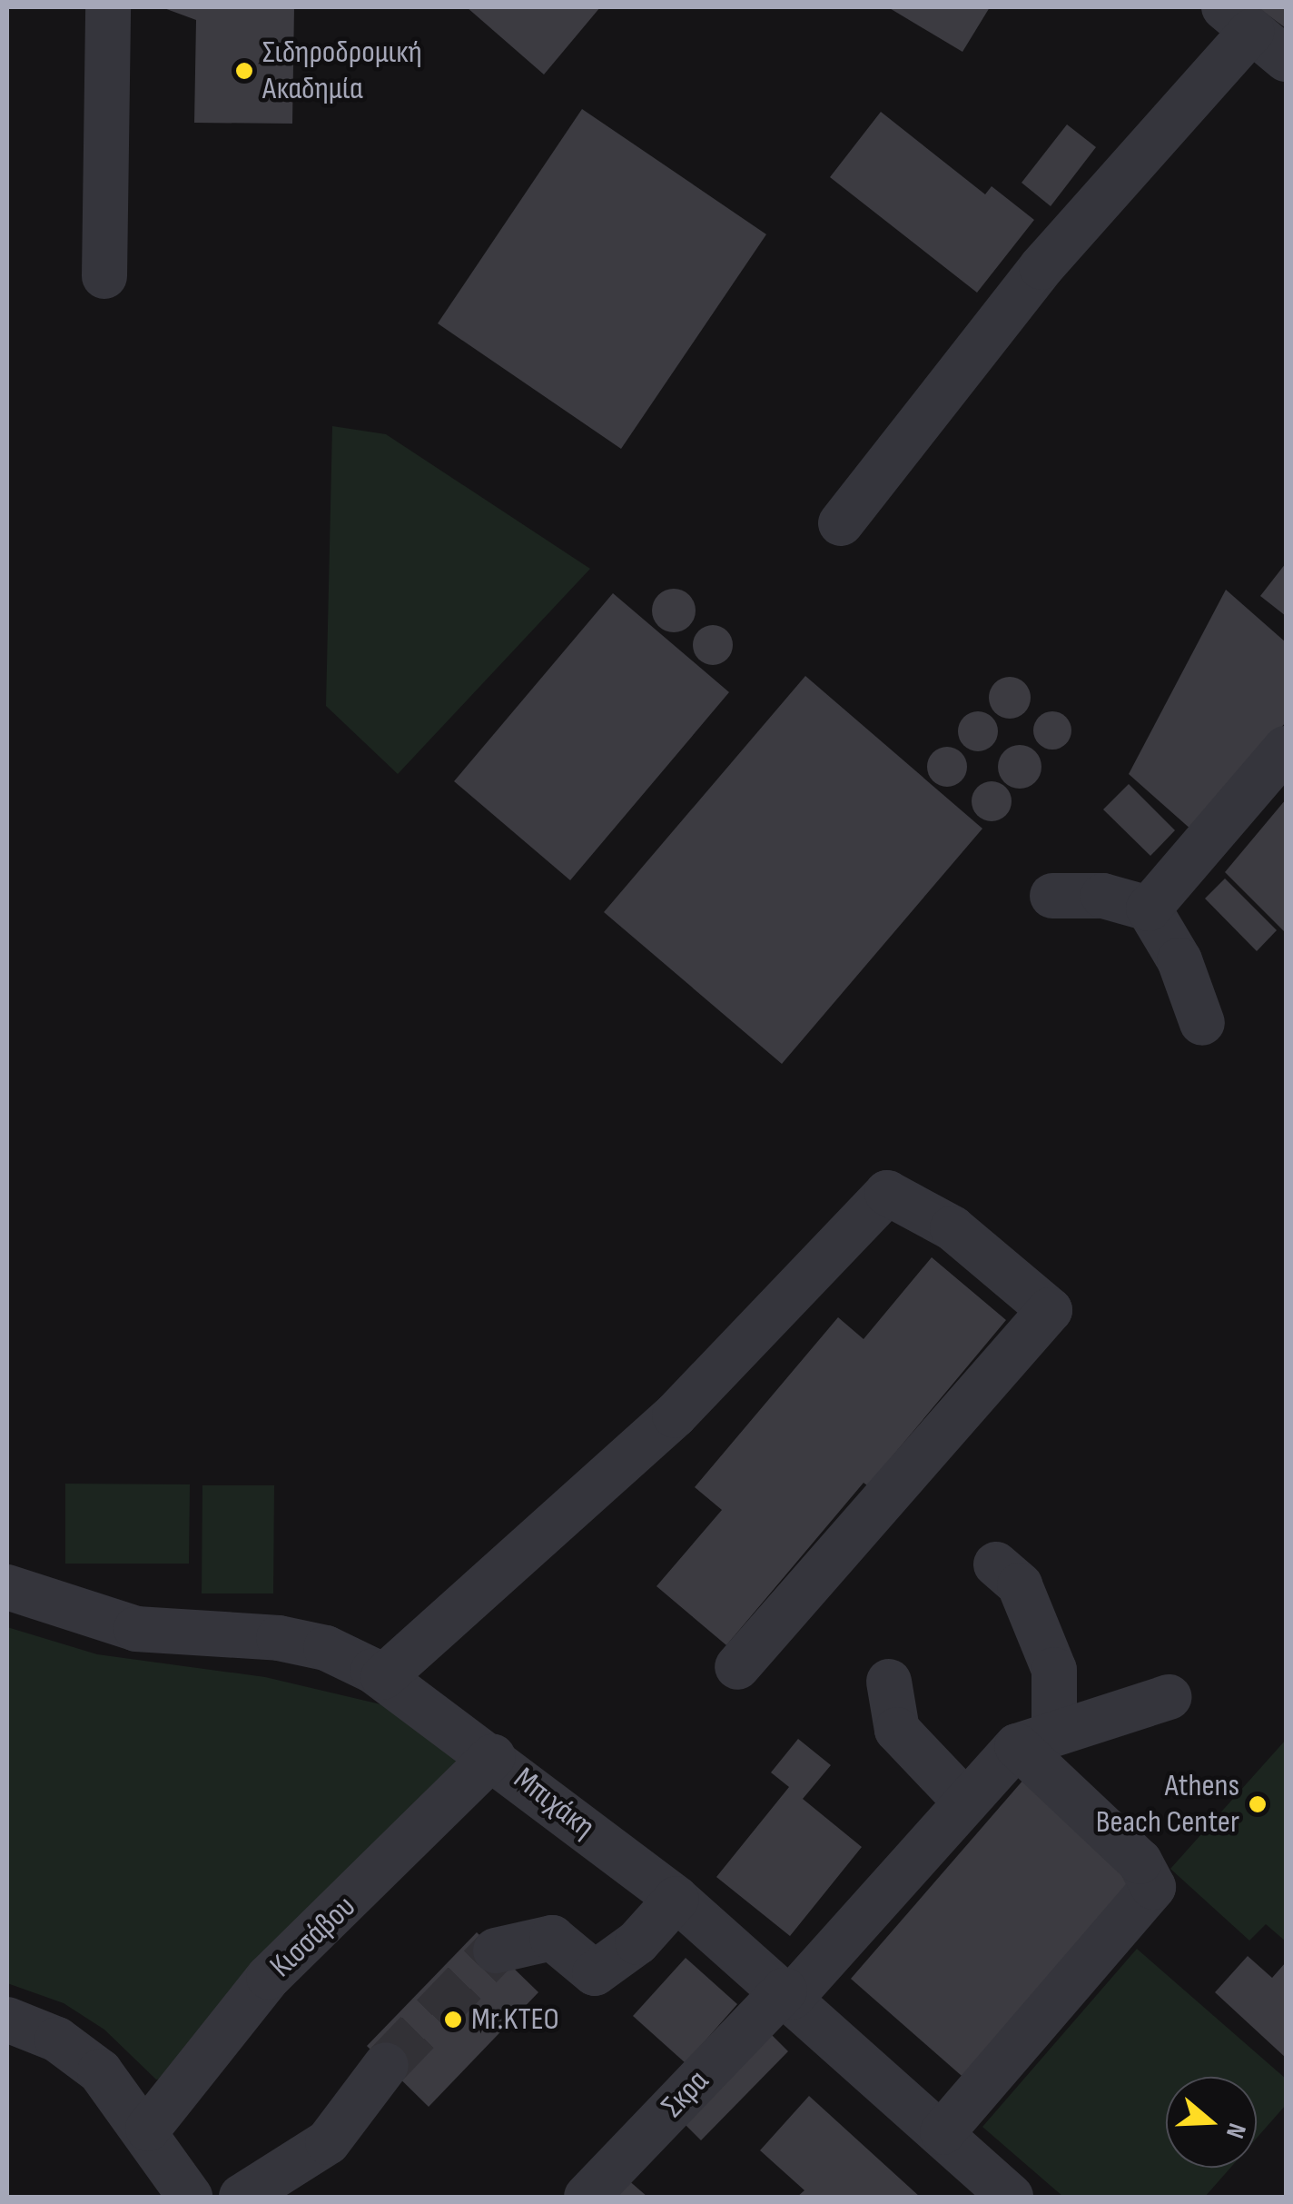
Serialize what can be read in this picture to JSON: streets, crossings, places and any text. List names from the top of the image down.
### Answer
{
  "streets": {
    "street": ["Μπιχάκη", "Κισσάβου", "Σκρα"]
  },
  "crossings": [
    ["Μπιχάκη", "Κισσάβου"],
    ["Μπιχάκη", "Σκρα"]
  ],
  "places": ["Σιδηροδρομική Ακαδημία", "Athens Beach Center", "Mr.KTEO"],
  "north": "right"
}
